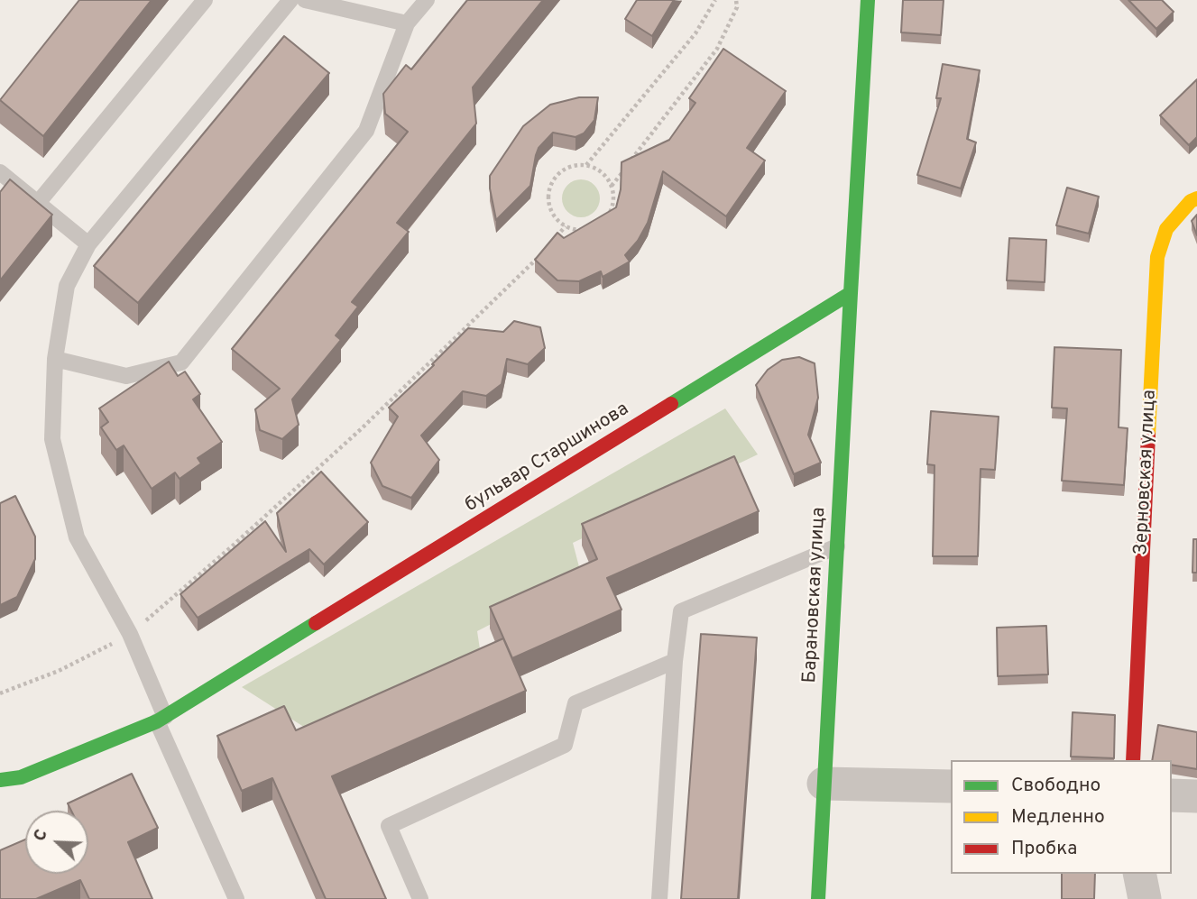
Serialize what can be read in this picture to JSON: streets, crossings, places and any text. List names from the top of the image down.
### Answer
{
  "streets": {
    "street": ["бульвар Старшинова", "Зерновская улица", "Барановская улица"]
  },
  "crossings": [
    ["бульвар Старшинова", "Барановская улица"]
  ],
  "legend": ["Свободно", "Медленно", "Пробка"],
  "north": "top left"
}
